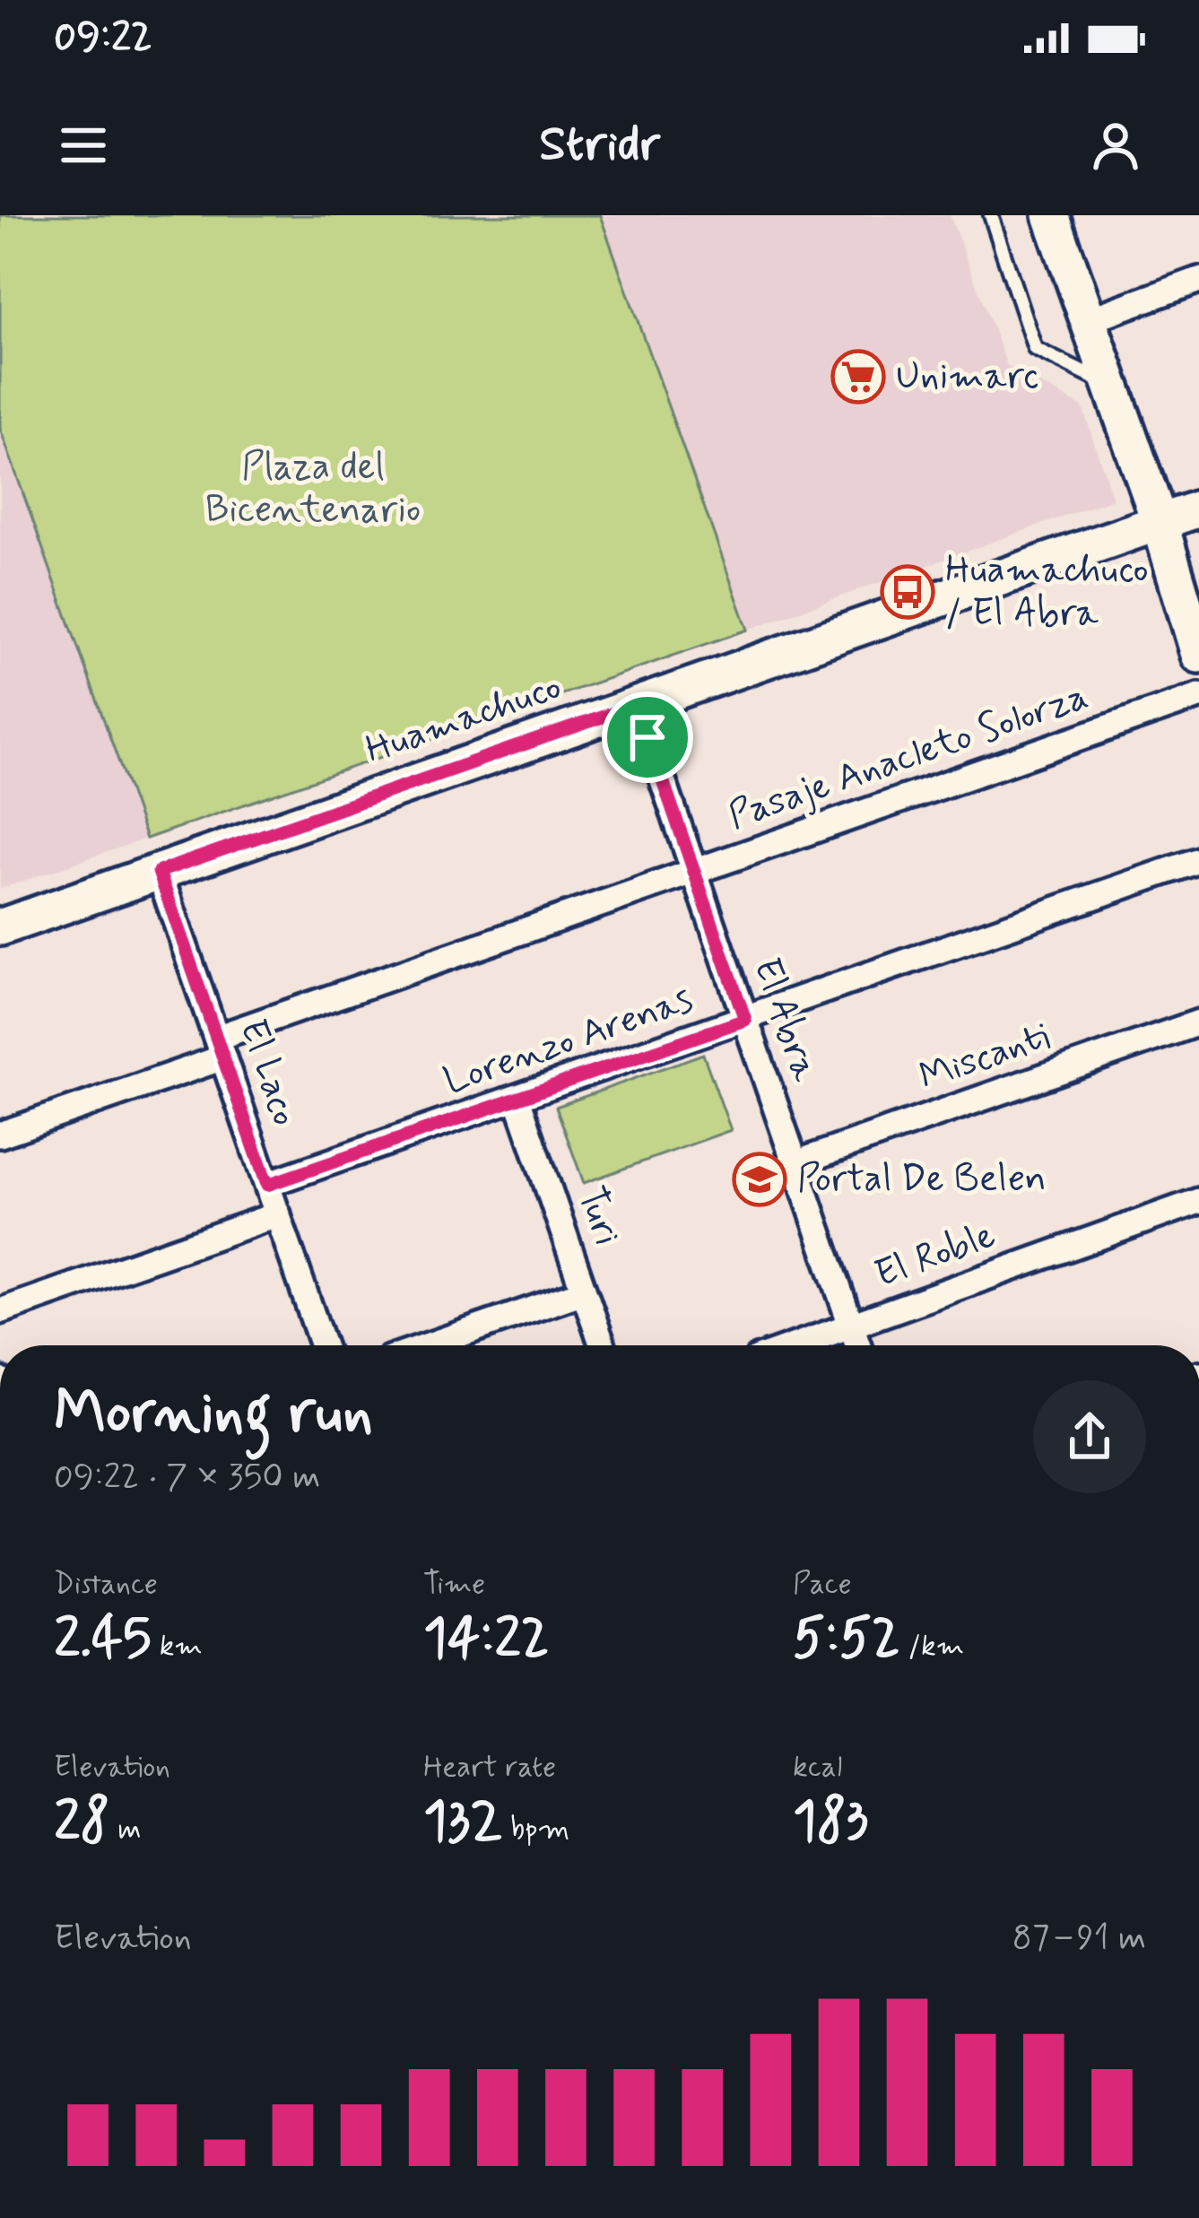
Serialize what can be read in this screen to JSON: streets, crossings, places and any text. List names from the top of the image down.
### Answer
{
  "streets": {
    "street": [
      "Huamachuco",
      "Pasaje Anacleto Solorza",
      "El Abra",
      "Lorenzo Arenas",
      "Miscanti",
      "El Laco",
      "Turi",
      "El Roble"
    ]
  },
  "crossings": [
    ["Huamachuco", "El Abra"],
    ["Huamachuco", "El Laco"],
    ["Pasaje Anacleto Solorza", "El Abra"],
    ["Pasaje Anacleto Solorza", "El Laco"],
    ["El Abra", "Lorenzo Arenas"],
    ["El Abra", "Miscanti"],
    ["El Abra", "El Roble"],
    ["Lorenzo Arenas", "El Laco"],
    ["Lorenzo Arenas", "Turi"]
  ],
  "parks": ["Plaza del Bicentenario"],
  "places": {
    "supermarket": ["Unimarc"],
    "bus stop": ["Huamachuco / El Abra"],
    "school or university": ["Portal De Belen"]
  },
  "page": {
    "status": "09:22",
    "header": "Stridr",
    "heading": ["Morning run", "09:22 · 7 × 350 m"],
    "stats": [
      ["Distance", "2.45 km"],
      ["Time", "14:22"],
      ["Pace", "5:52 /km"],
      ["Elevation", "28 m"],
      ["Heart rate", "132 bpm"],
      ["kcal", "183"]
    ],
    "chart": ["Elevation", "87–91 m"]
  }
}
